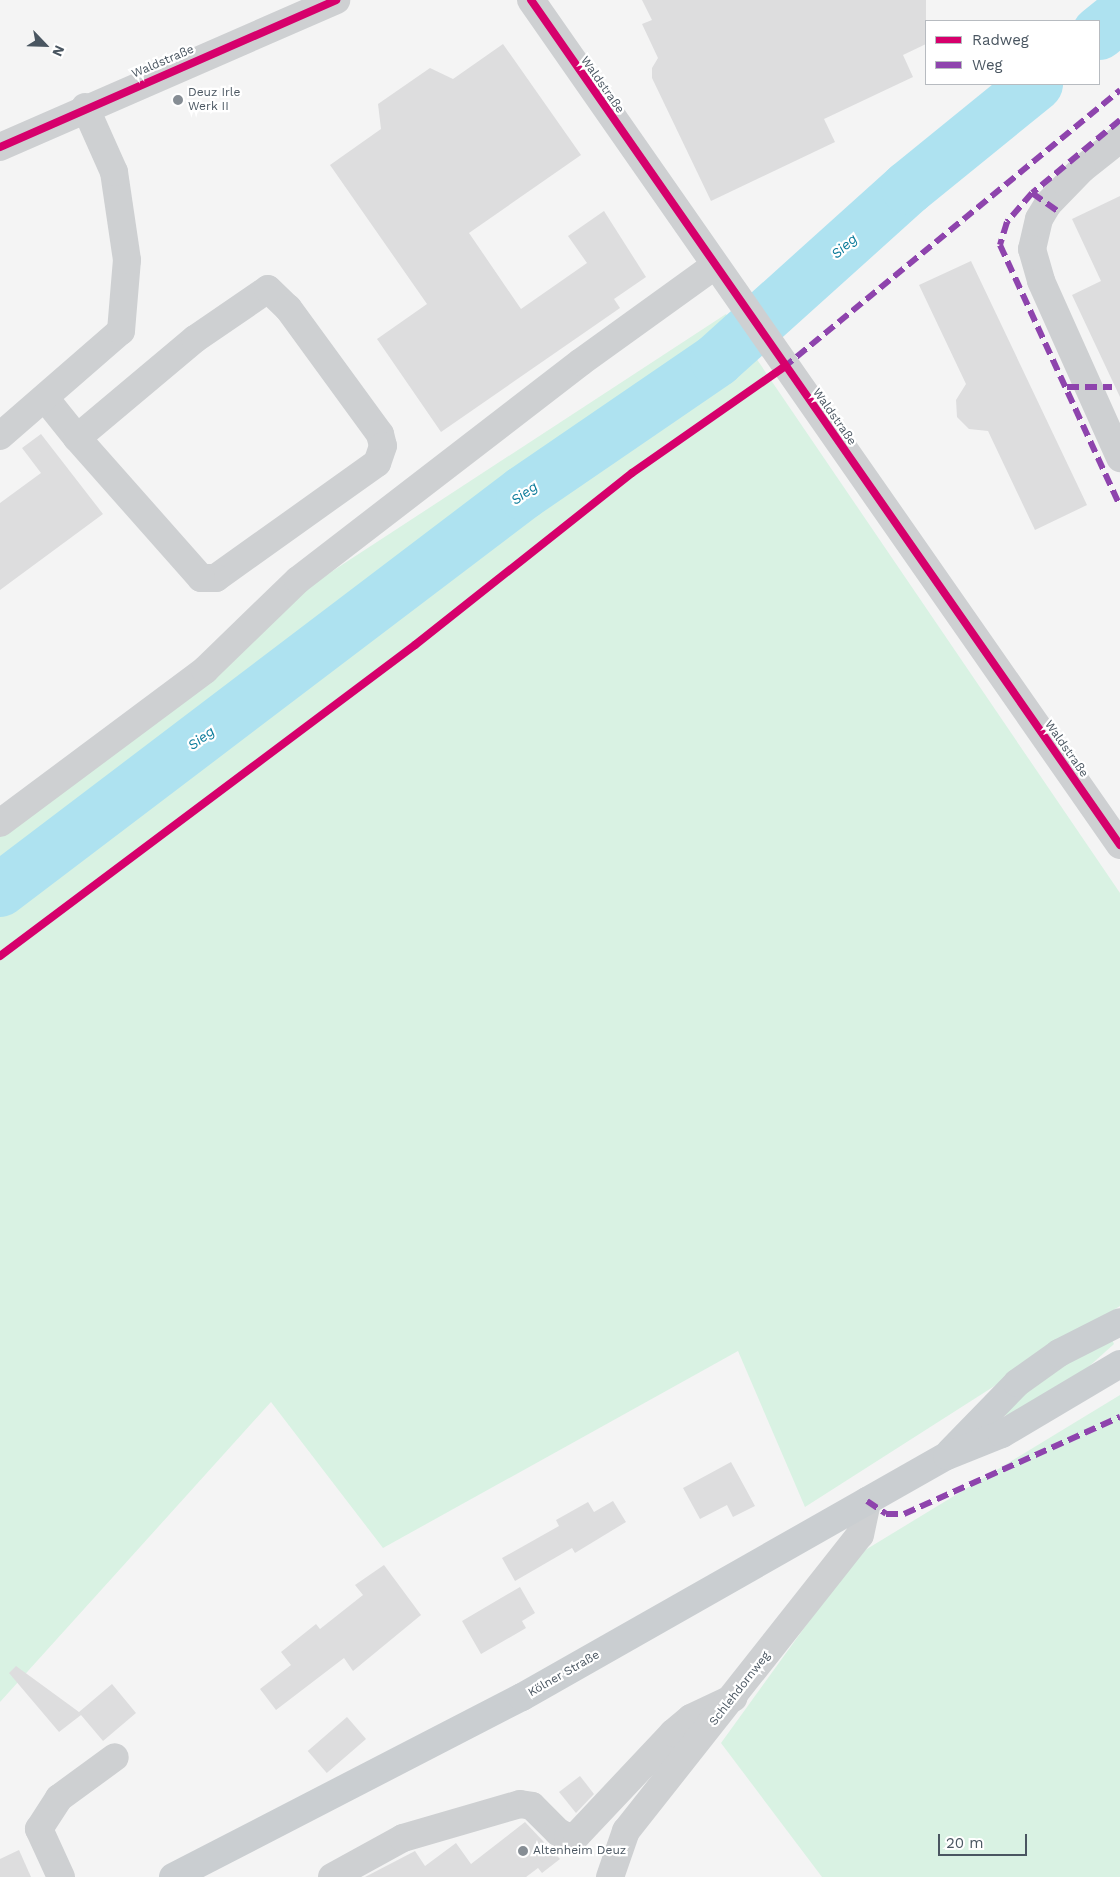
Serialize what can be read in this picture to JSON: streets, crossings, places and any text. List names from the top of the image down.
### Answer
{
  "streets": {
    "main road": ["Kölner Straße"],
    "street": ["Waldstraße", "Schlehdornweg"]
  },
  "crossings": [
    ["Kölner Straße", "Schlehdornweg"]
  ],
  "water": ["Sieg"],
  "places": ["Deuz Irle Werk II", "Altenheim Deuz"],
  "legend": ["Radweg", "Weg"],
  "scale_bar": "20 m",
  "north": "bottom right"
}
